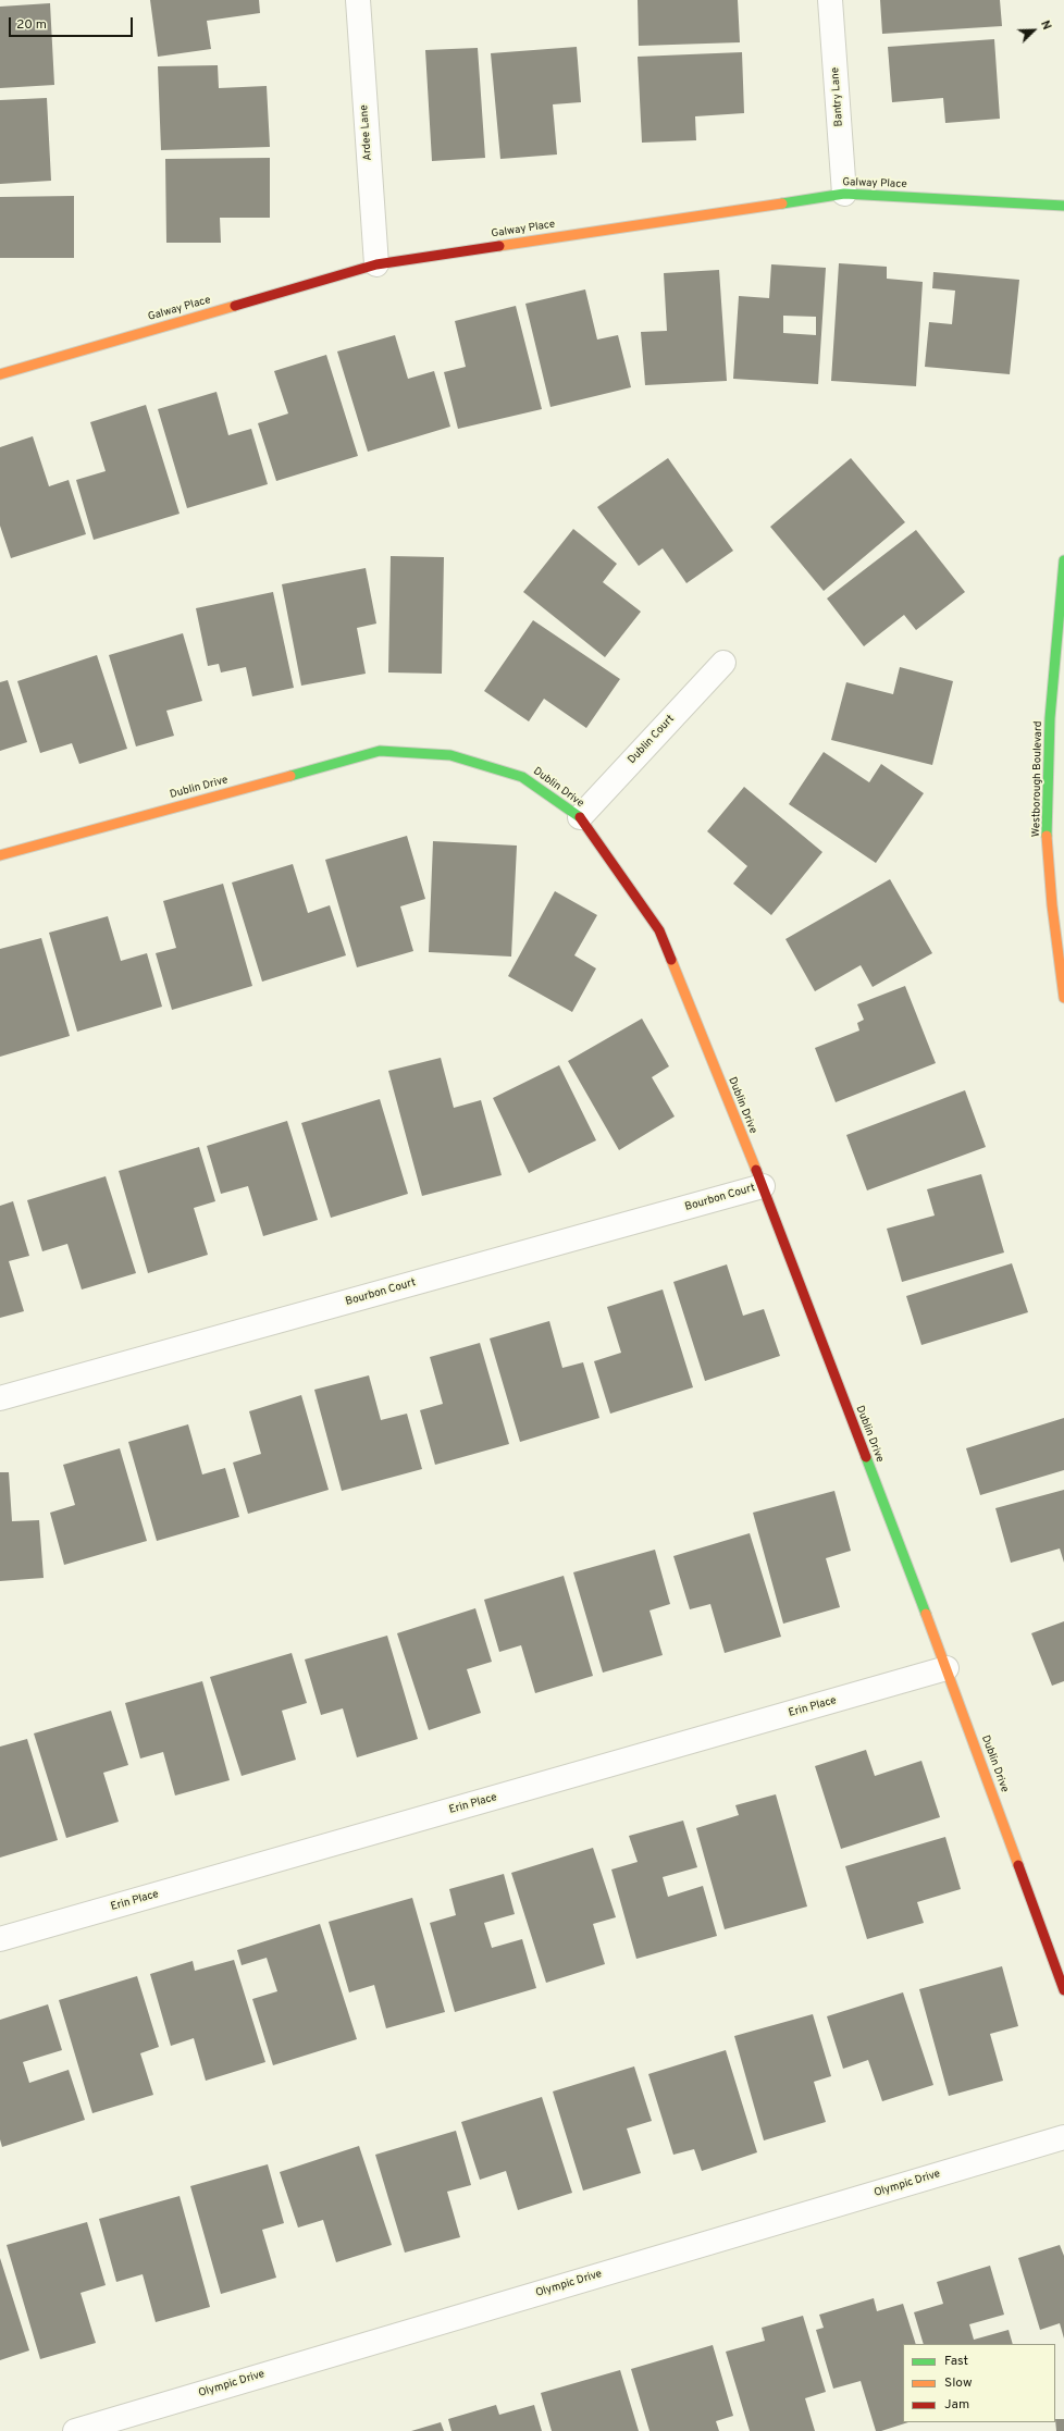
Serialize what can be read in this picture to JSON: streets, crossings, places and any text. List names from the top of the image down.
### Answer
{
  "streets": {
    "street": [
      "Bantry Lane",
      "Ardee Lane",
      "Galway Place",
      "Dublin Court",
      "Westborough Boulevard",
      "Dublin Drive",
      "Bourbon Court",
      "Erin Place",
      "Olympic Drive"
    ]
  },
  "crossings": [
    ["Bantry Lane", "Galway Place"],
    ["Ardee Lane", "Galway Place"],
    ["Dublin Court", "Dublin Drive"],
    ["Dublin Drive", "Bourbon Court"],
    ["Dublin Drive", "Erin Place"]
  ],
  "legend": ["Fast", "Slow", "Jam"],
  "scale_bar": "20 m",
  "north": "top right"
}
